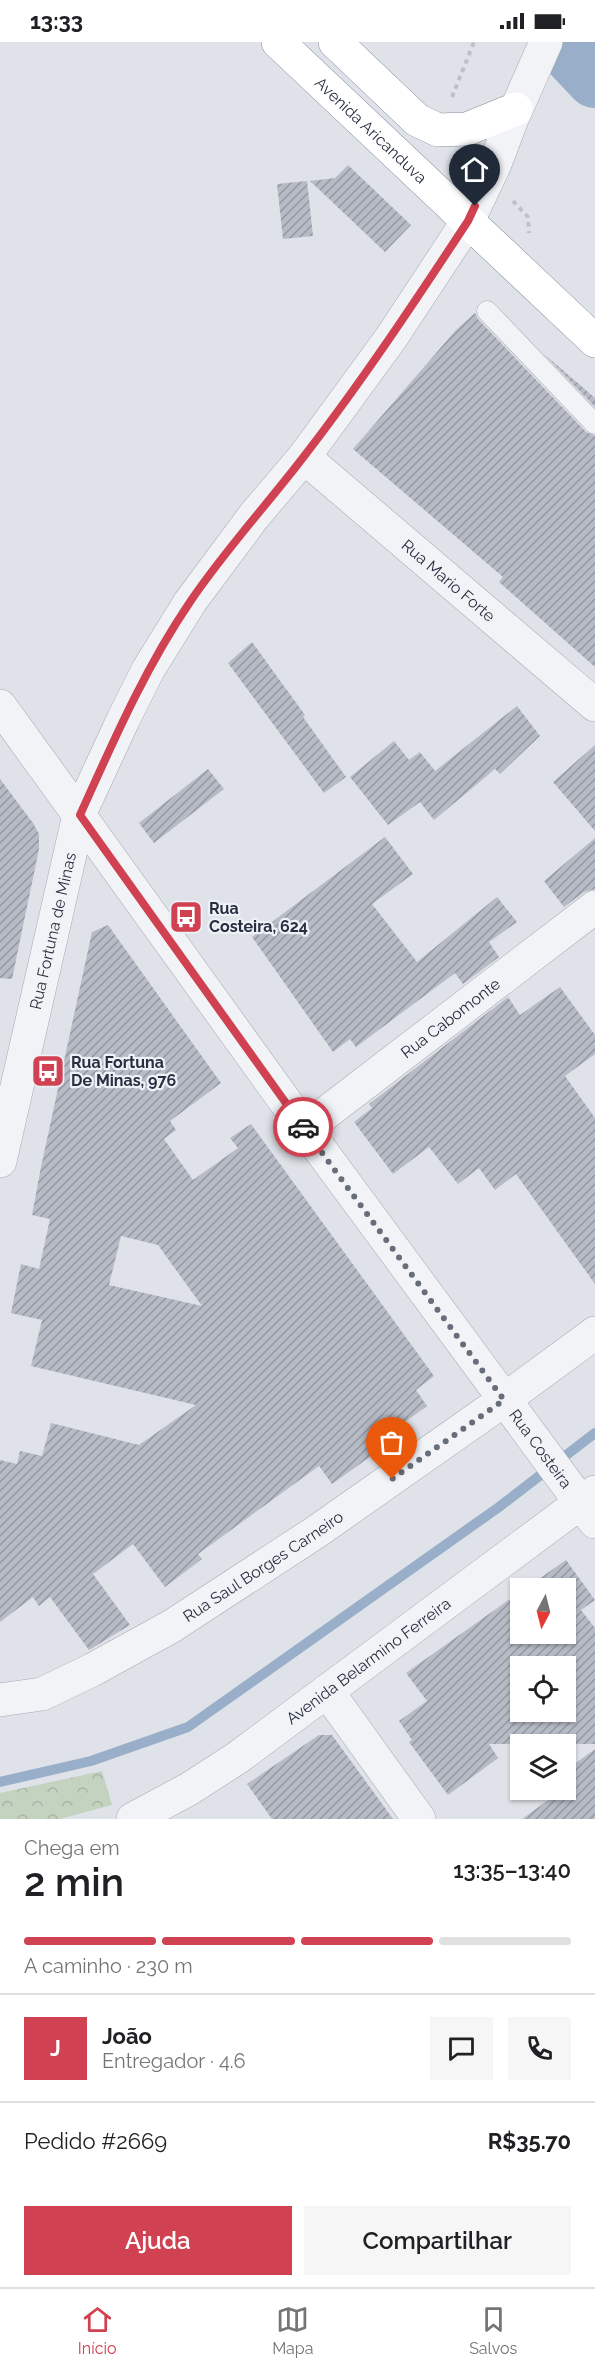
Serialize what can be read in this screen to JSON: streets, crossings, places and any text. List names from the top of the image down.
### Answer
{
  "streets": {
    "highway": ["Avenida Aricanduva"],
    "street": [
      "Rua Mario Forte",
      "Rua Fortuna de Minas",
      "Rua Cabomonte",
      "Rua Costeira",
      "Rua Saul Borges Carneiro",
      "Avenida Belarmino Ferreira"
    ]
  },
  "crossings": [
    ["Avenida Aricanduva", "Rua Fortuna de Minas"],
    ["Rua Mario Forte", "Rua Fortuna de Minas"],
    ["Rua Fortuna de Minas", "Rua Costeira"],
    ["Rua Cabomonte", "Rua Costeira"],
    ["Rua Costeira", "Rua Saul Borges Carneiro"],
    ["Rua Costeira", "Avenida Belarmino Ferreira"]
  ],
  "places": {
    "bus stop": ["Rua Costeira, 624", "Rua Fortuna De Minas, 976"]
  },
  "north": "bottom",
  "page": {
    "status": "13:33",
    "heading": ["2 min", "Chega em", "13:35–13:40"],
    "panel": [
      "João",
      "Entregador · 4.6",
      "Pedido #2669",
      "R$35.70"
    ],
    "bar": "A caminho · 230 m",
    "round": "J",
    "buttons": ["Ajuda", "Compartilhar"],
    "tabs": ["Início", "Mapa", "Salvos"]
  }
}
